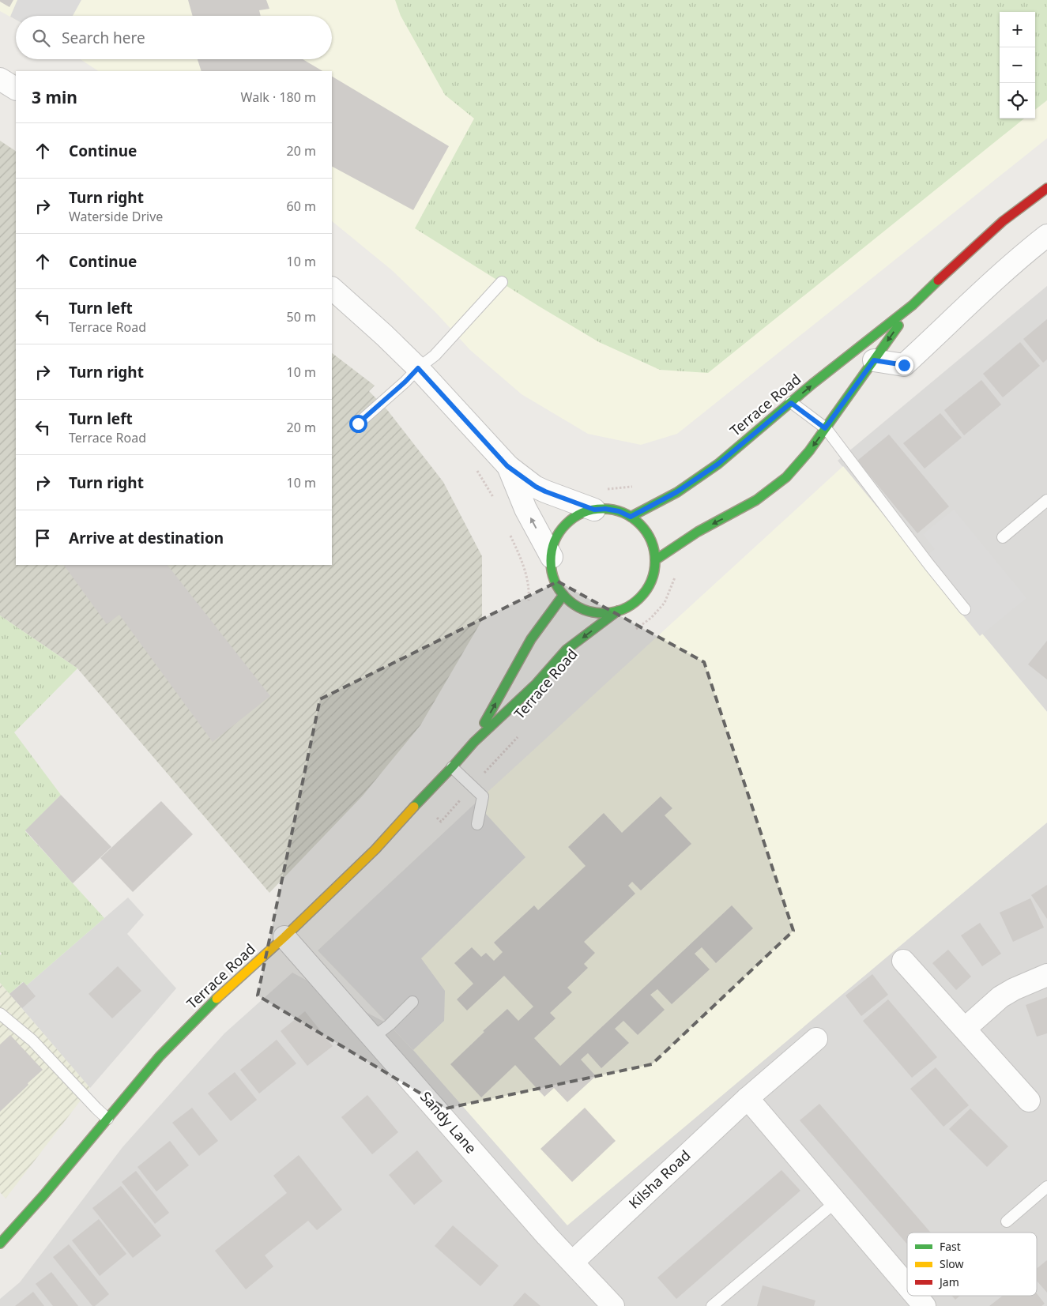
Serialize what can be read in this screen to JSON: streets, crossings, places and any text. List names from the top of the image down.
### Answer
{
  "streets": {
    "main road": ["Terrace Road"],
    "street": ["Sandy Lane", "Kilsha Road"]
  },
  "crossings": [
    ["Terrace Road", "Sandy Lane"],
    ["Sandy Lane", "Kilsha Road"]
  ],
  "legend": ["Fast", "Slow", "Jam"],
  "page": {
    "map_buttons": ["+", "−"],
    "search": "Search here",
    "heading": ["3 min", "Walk · 180 m"],
    "list": [
      ["Continue", "20 m"],
      ["Turn right", "Waterside Drive", "60 m"],
      ["Continue", "10 m"],
      ["Turn left", "Terrace Road", "50 m"],
      ["Turn right", "10 m"],
      ["Turn left", "Terrace Road", "20 m"],
      ["Turn right", "10 m"],
      "Arrive at destination"
    ]
  }
}
